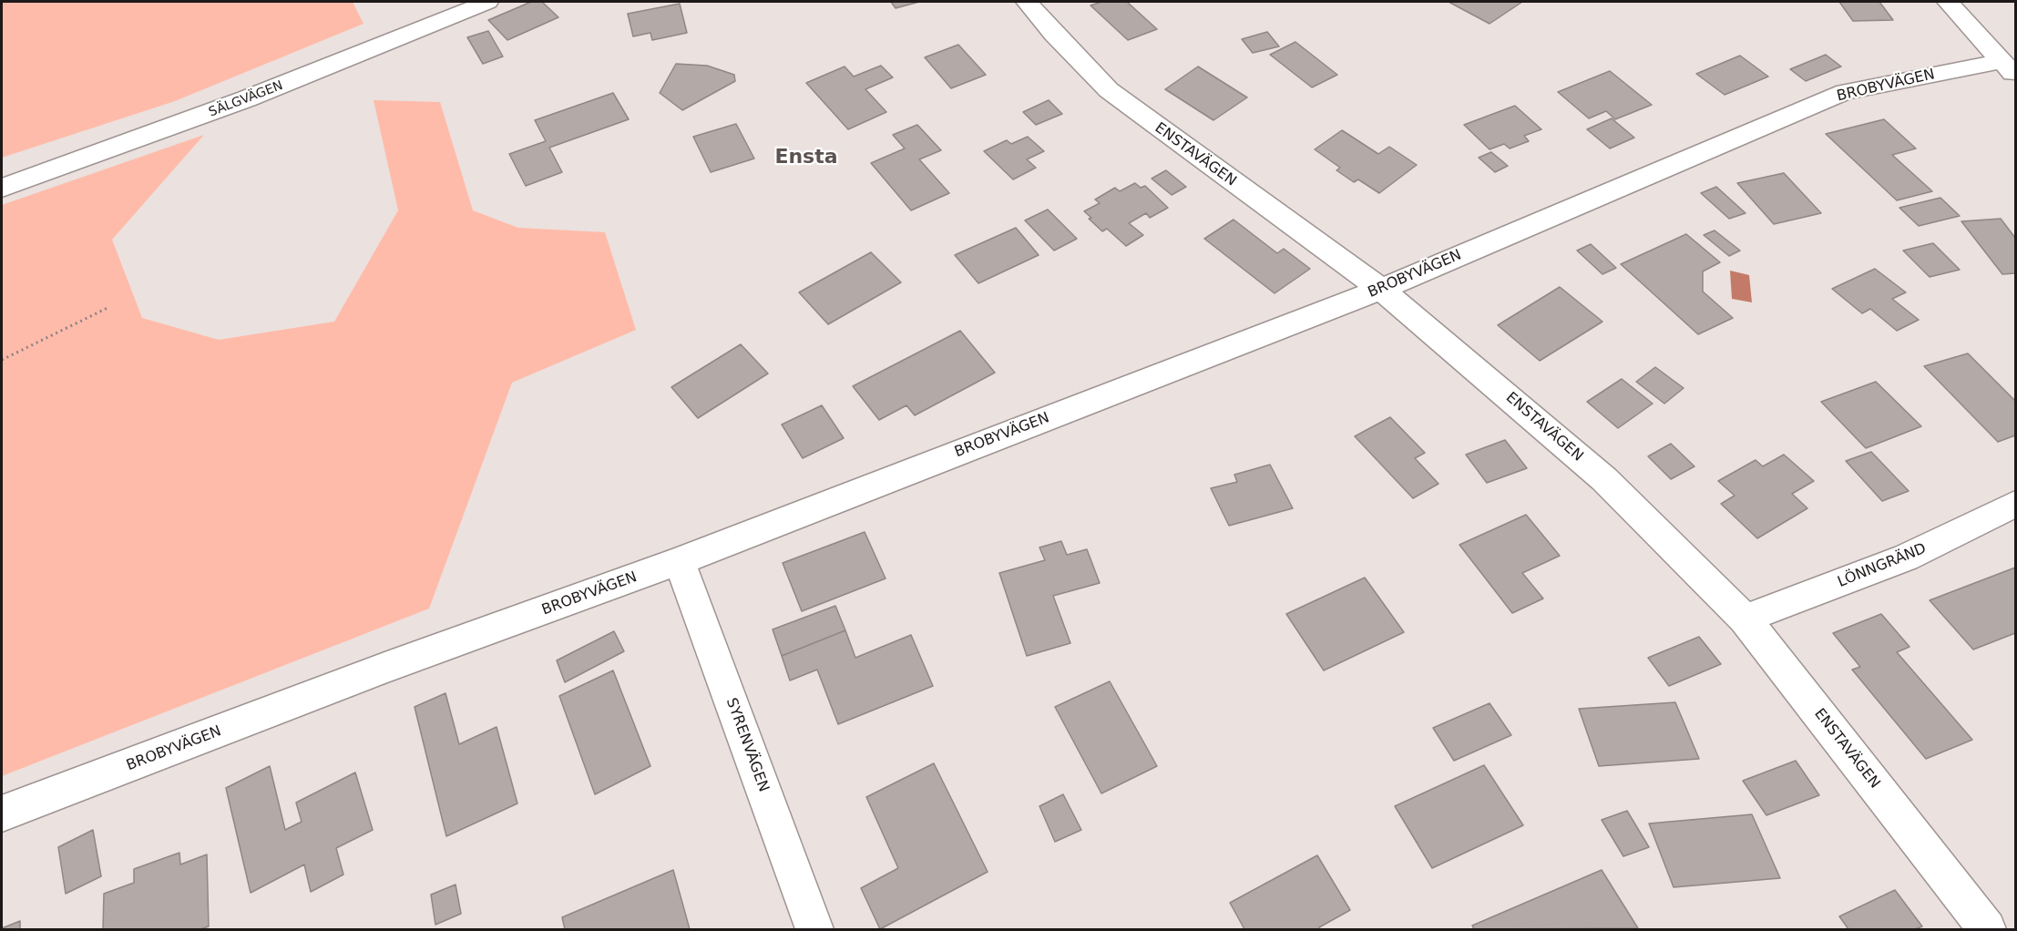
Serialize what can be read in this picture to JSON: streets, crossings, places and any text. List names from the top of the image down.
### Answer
{
  "streets": {
    "street": [
      "BROBYVÄGEN",
      "SÄLGVÄGEN",
      "ENSTAVÄGEN",
      "LÖNNGRÄND",
      "SYRENVÄGEN"
    ]
  },
  "crossings": [
    ["BROBYVÄGEN", "ENSTAVÄGEN"],
    ["BROBYVÄGEN", "SYRENVÄGEN"],
    ["ENSTAVÄGEN", "LÖNNGRÄND"]
  ],
  "districts": ["Ensta"]
}
